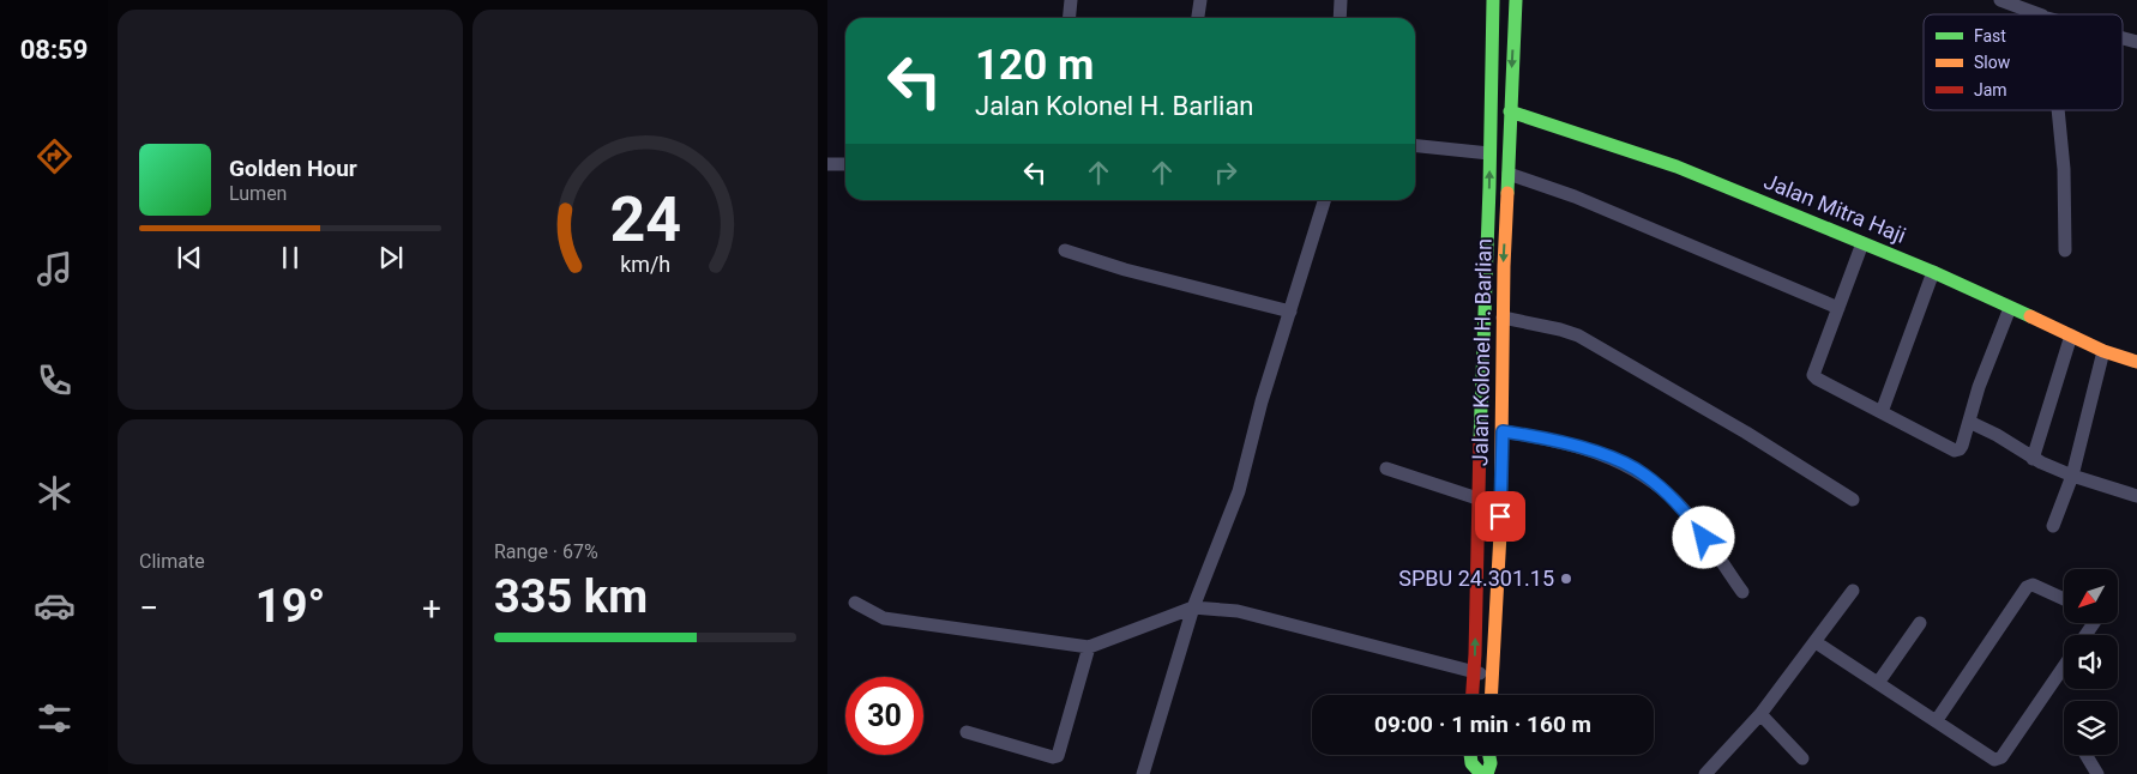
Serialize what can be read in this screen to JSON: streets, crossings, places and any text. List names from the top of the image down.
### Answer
{
  "streets": {
    "main road": ["Jalan Mitra Haji", "Jalan Kolonel H. Barlian"]
  },
  "crossings": [
    ["Jalan Mitra Haji", "Jalan Kolonel H. Barlian"]
  ],
  "places": ["SPBU 24.301.15"],
  "legend": ["Fast", "Slow", "Jam"],
  "north": "bottom left",
  "page": {
    "tabs": "08:59",
    "turn": ["120 m", "Jalan Kolonel H. Barlian"],
    "song": ["Golden Hour", "Lumen"],
    "tile": [
      "Climate",
      ["Range · 67%", "335 km"]
    ],
    "heat": ["−", "19°", "+"],
    "limit": "30",
    "trip": "09:00 · 1 min · 160 m",
    "gauge": ["24", "km/h"]
  }
}
